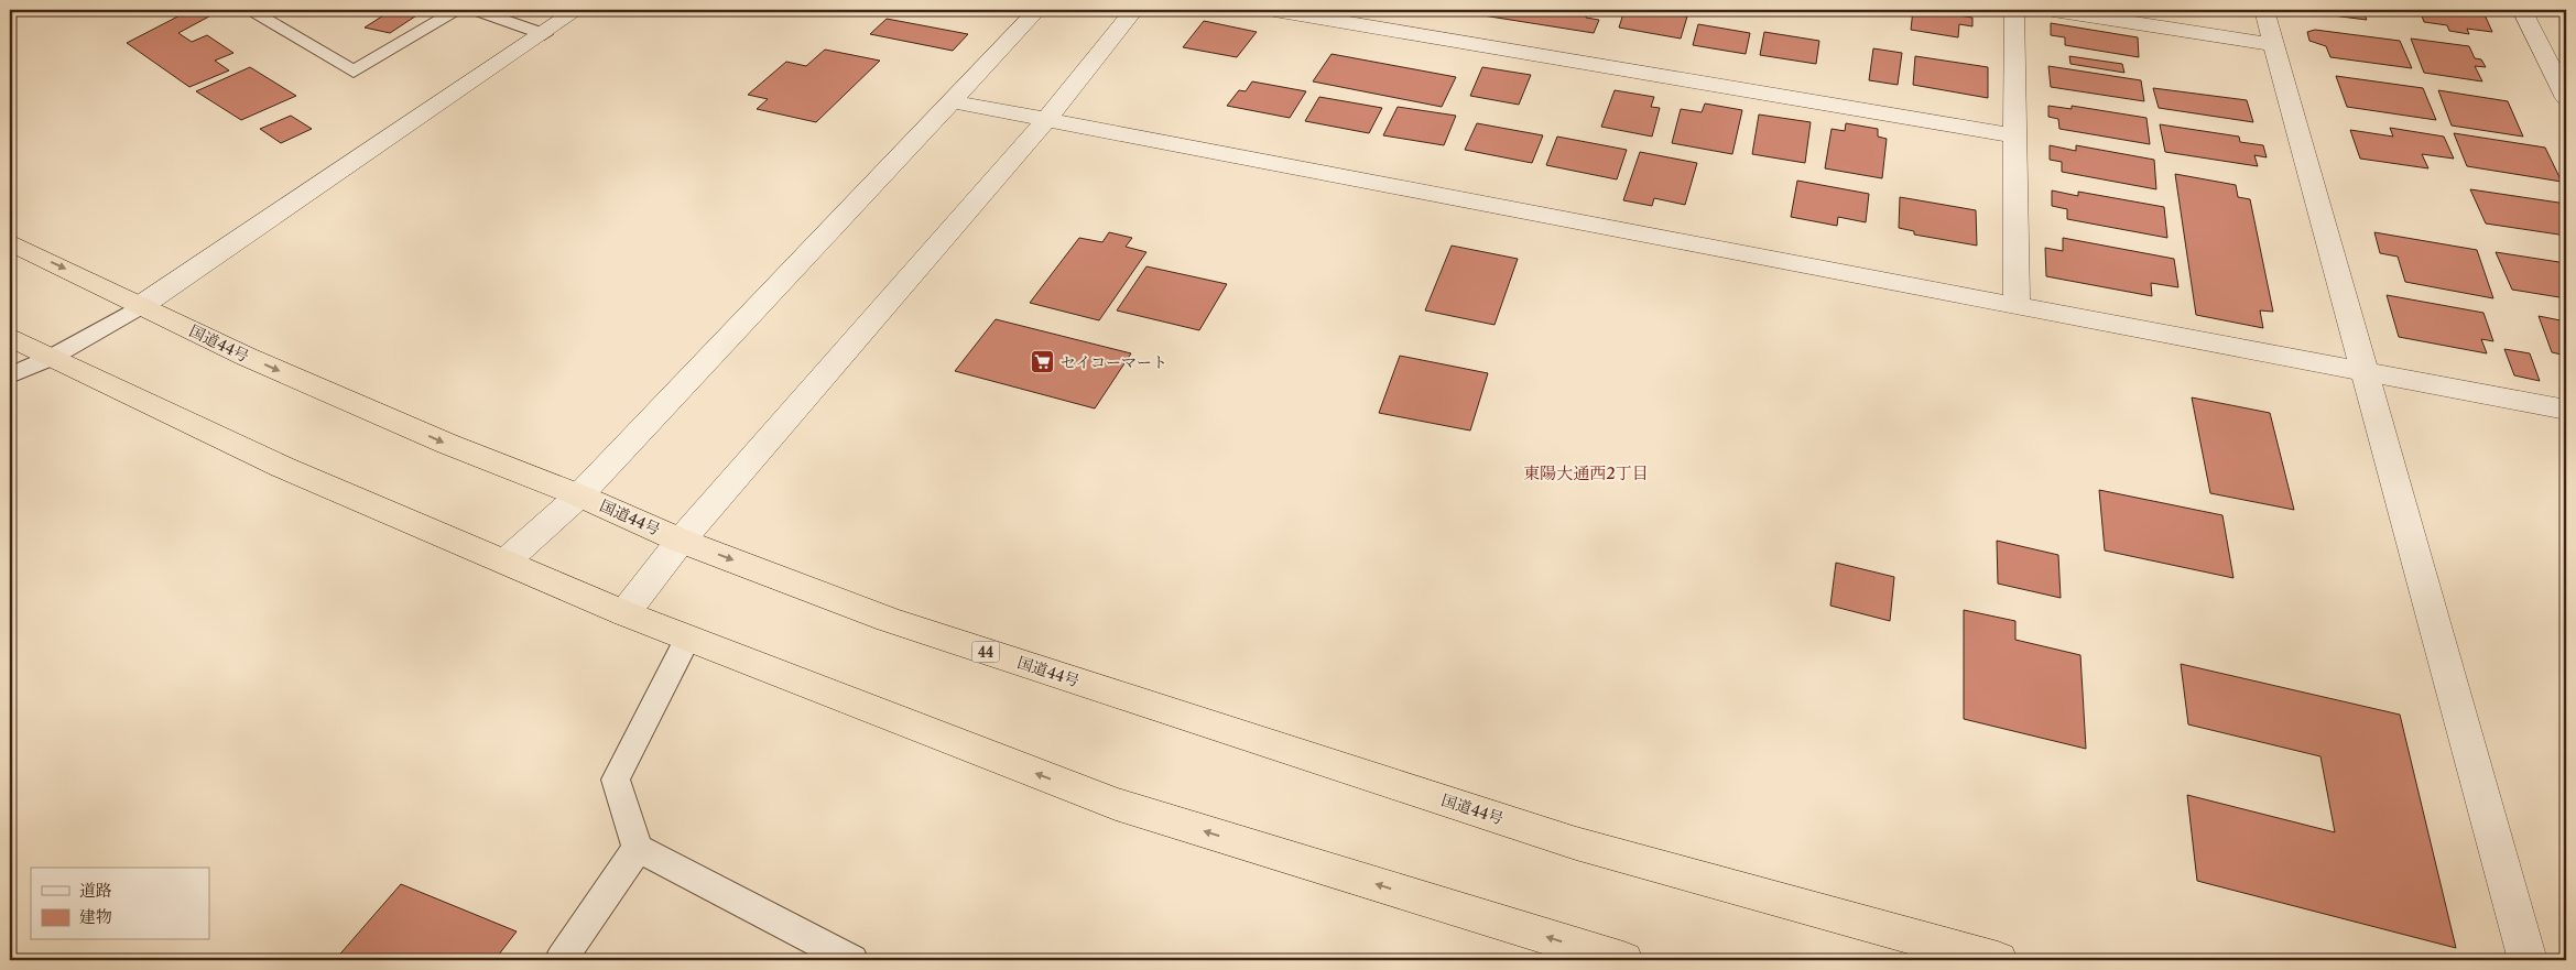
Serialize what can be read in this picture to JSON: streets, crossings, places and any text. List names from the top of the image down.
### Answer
{
  "streets": {
    "highway": ["国道44号", "44"]
  },
  "districts": ["東陽大通西2丁目"],
  "places": {
    "supermarket": ["セイコーマート"]
  },
  "legend": ["道路", "建物"]
}
